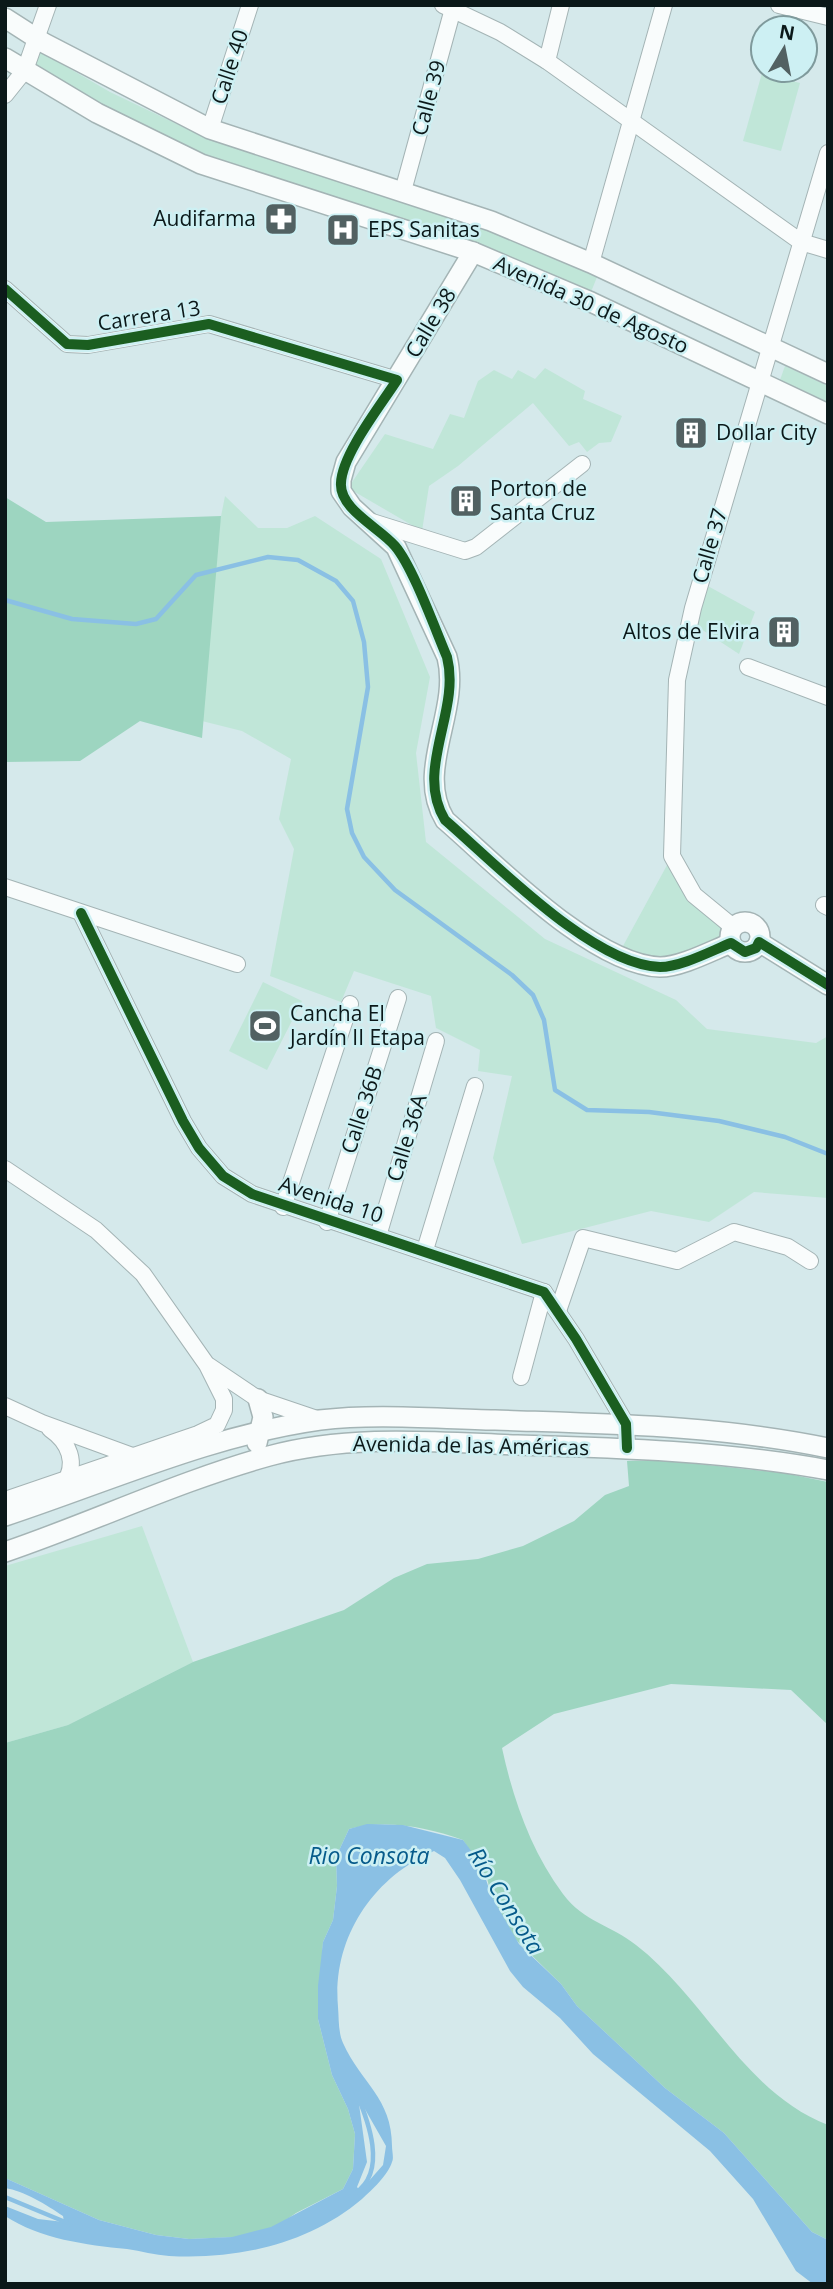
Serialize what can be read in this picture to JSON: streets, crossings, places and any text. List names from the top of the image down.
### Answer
{
  "streets": {
    "main road": ["Avenida 30 de Agosto", "Calle 38", "Avenida de las Américas"],
    "street": [
      "Calle 40",
      "Calle 39",
      "Carrera 13",
      "Calle 37",
      "Calle 36B",
      "Calle 36A",
      "Avenida 10"
    ]
  },
  "crossings": [
    ["Calle 40", "Avenida 30 de Agosto"],
    ["Calle 39", "Avenida 30 de Agosto"],
    ["Avenida 30 de Agosto", "Calle 38"],
    ["Avenida 30 de Agosto", "Calle 37"],
    ["Carrera 13", "Calle 38"],
    ["Calle 38", "Calle 37"],
    ["Calle 36B", "Avenida 10"],
    ["Calle 36A", "Avenida 10"]
  ],
  "water": ["Rio Consota", "Río Consota"],
  "places": {
    "pharmacy": ["Audifarma"],
    "hospital": ["EPS Sanitas"],
    "building": ["Dollar City", "Porton de Santa Cruz", "Altos de Elvira"],
    "sports": ["Cancha El Jardín II Etapa"]
  },
  "north": "top"
}
